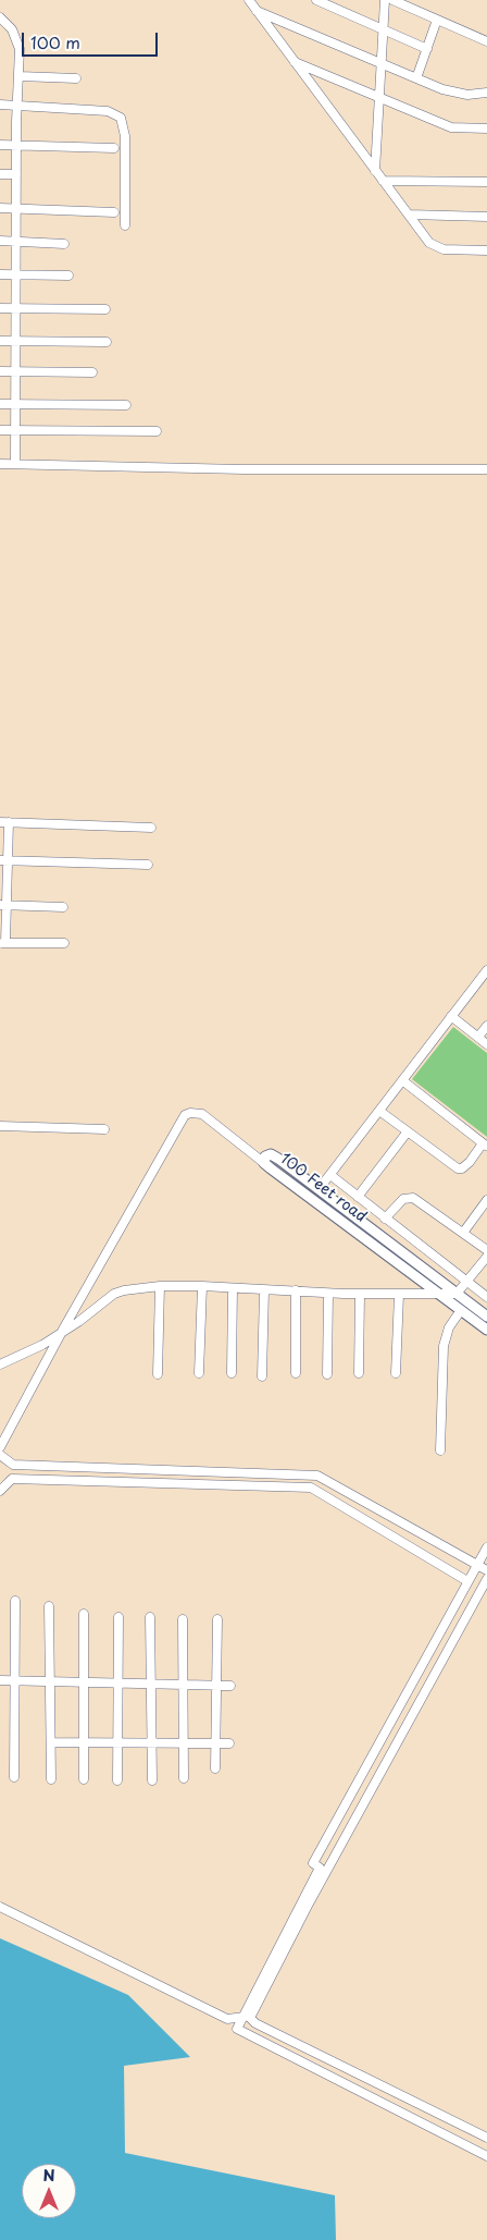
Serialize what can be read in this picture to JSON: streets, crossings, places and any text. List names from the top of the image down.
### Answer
{
  "streets": {
    "street": ["100 Feet road"]
  },
  "scale_bar": "100 m",
  "north": "top"
}
